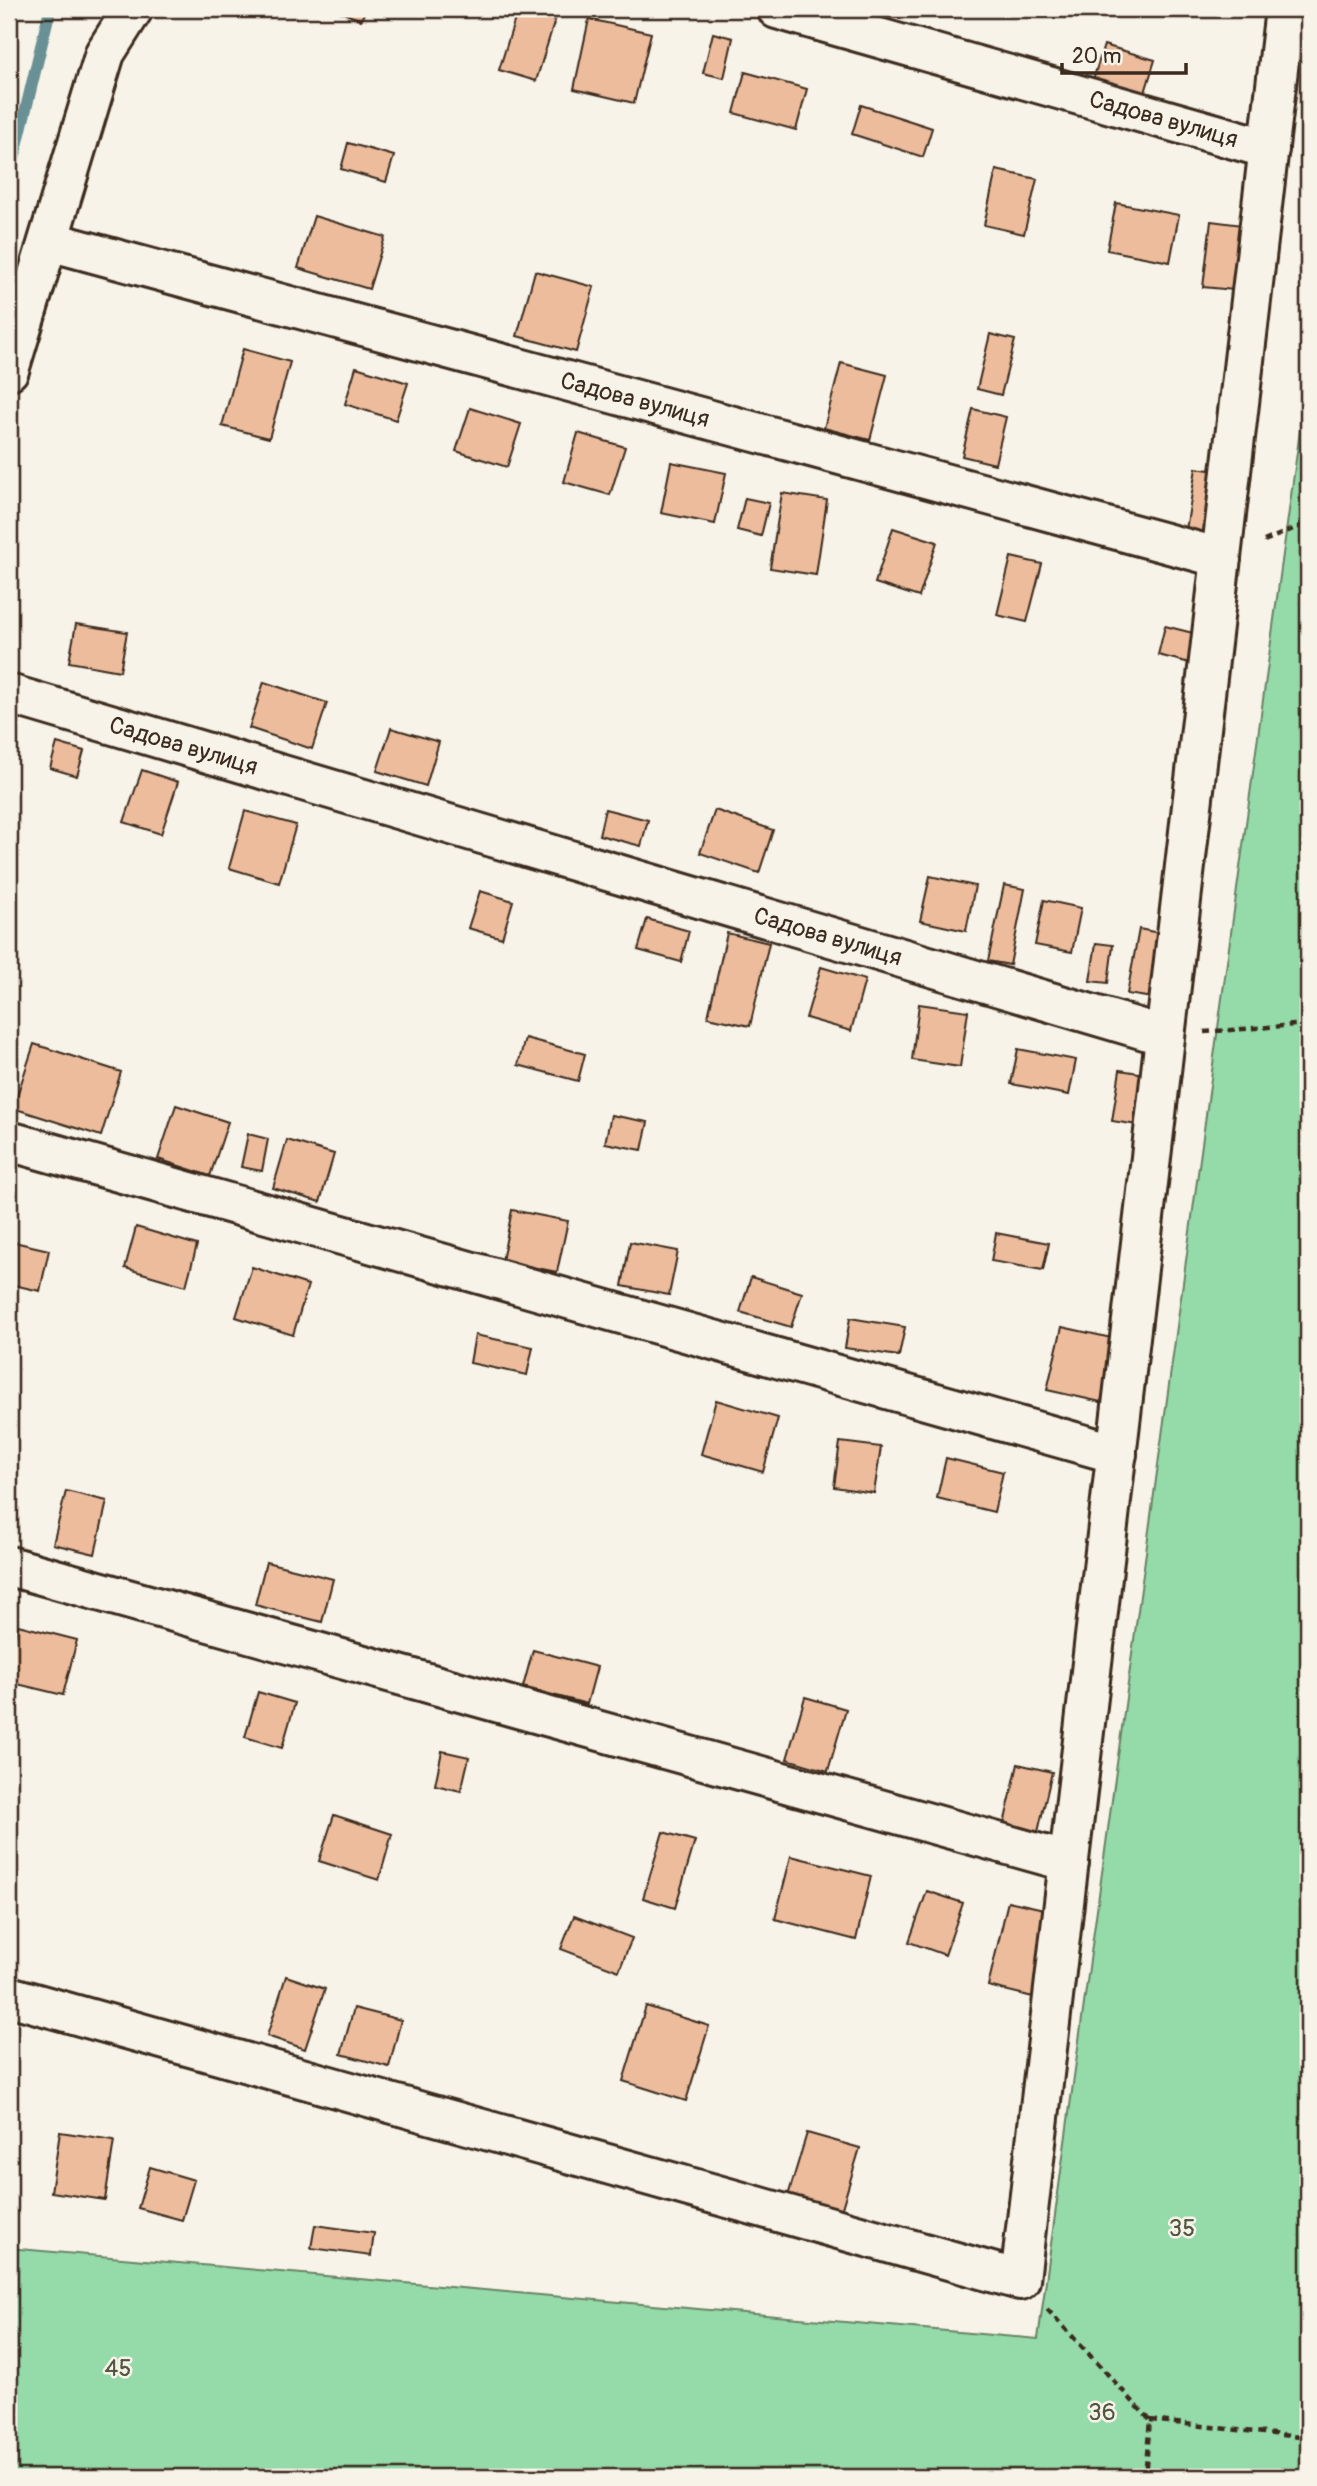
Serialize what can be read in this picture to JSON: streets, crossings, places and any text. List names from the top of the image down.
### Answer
{
  "streets": {
    "street": ["Садова вулиця"]
  },
  "parks": ["35", "45", "36"],
  "scale_bar": "20 m"
}
